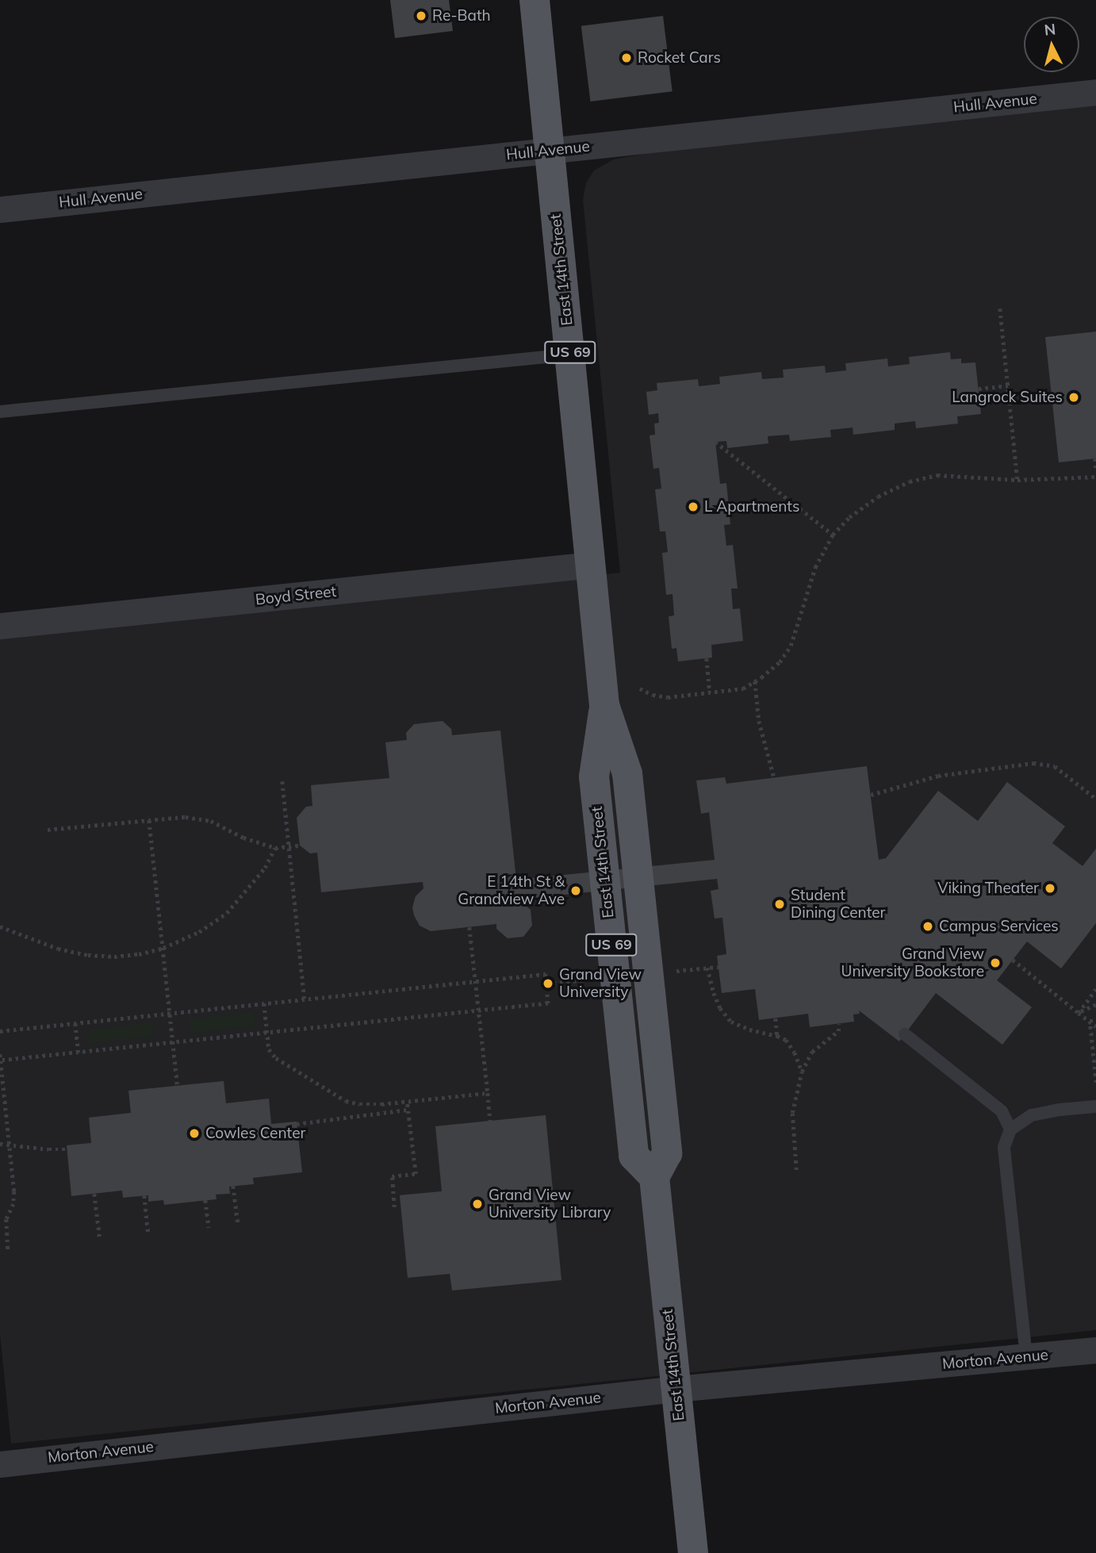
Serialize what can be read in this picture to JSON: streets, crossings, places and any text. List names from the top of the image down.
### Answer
{
  "streets": {
    "main road": ["East 14th Street", "US 69"],
    "street": ["Hull Avenue", "Boyd Street", "Morton Avenue"]
  },
  "crossings": [
    ["Hull Avenue", "East 14th Street"],
    ["East 14th Street", "Boyd Street"],
    ["East 14th Street", "Morton Avenue"]
  ],
  "places": [
    "Re-Bath",
    "Rocket Cars",
    "Langrock Suites",
    "L Apartments",
    "Viking Theater",
    "E 14th St & Grandview Ave",
    "Student Dining Center",
    "Campus Services",
    "Grand View University Bookstore",
    "Grand View University",
    "Cowles Center",
    "Grand View University Library"
  ],
  "north": "top"
}
